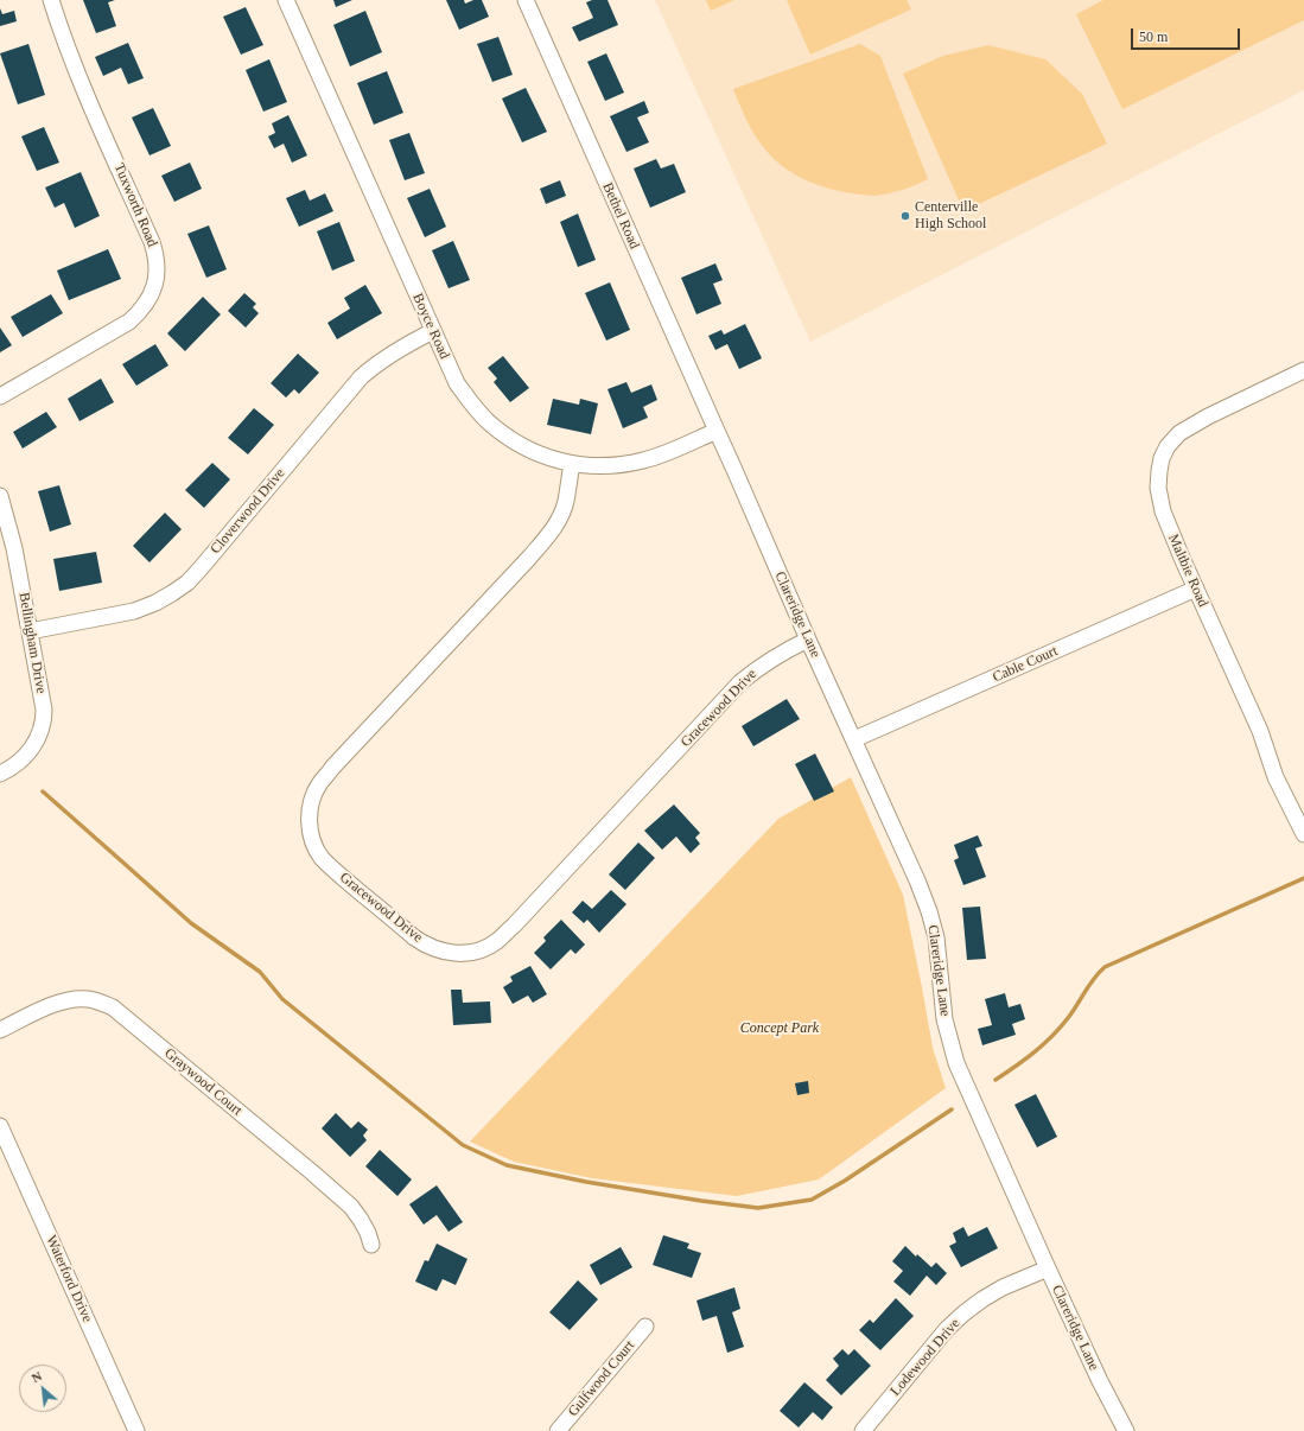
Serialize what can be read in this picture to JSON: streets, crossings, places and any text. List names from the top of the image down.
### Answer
{
  "streets": {
    "street": [
      "Tuxworth Road",
      "Bethel Road",
      "Boyce Road",
      "Cloverwood Drive",
      "Maltbie Road",
      "Clareridge Lane",
      "Bellingham Drive",
      "Cable Court",
      "Gracewood Drive",
      "Graywood Court",
      "Waterford Drive",
      "Lodewood Drive",
      "Gulfwood Court"
    ]
  },
  "crossings": [
    ["Bethel Road", "Boyce Road"],
    ["Bethel Road", "Clareridge Lane"],
    ["Boyce Road", "Cloverwood Drive"],
    ["Boyce Road", "Clareridge Lane"],
    ["Boyce Road", "Gracewood Drive"],
    ["Cloverwood Drive", "Bellingham Drive"],
    ["Maltbie Road", "Cable Court"],
    ["Clareridge Lane", "Cable Court"],
    ["Clareridge Lane", "Gracewood Drive"],
    ["Clareridge Lane", "Lodewood Drive"]
  ],
  "parks": ["Concept Park"],
  "places": ["Centerville High School"],
  "scale_bar": "50 m",
  "north": "top left"
}
